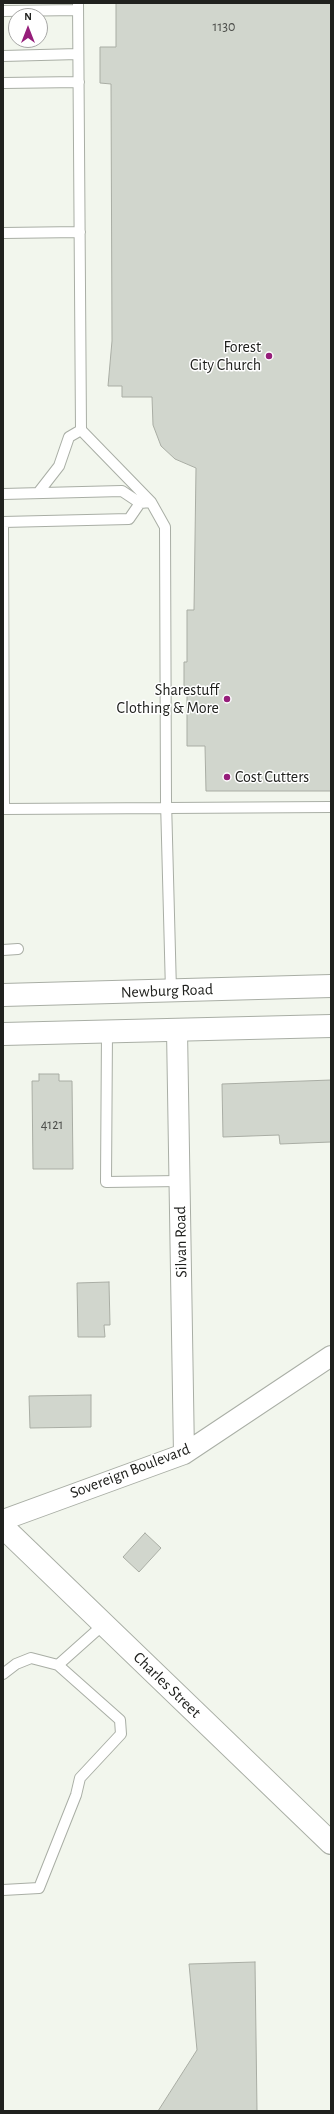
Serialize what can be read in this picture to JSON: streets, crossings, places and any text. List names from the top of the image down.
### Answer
{
  "streets": {
    "main road": ["Newburg Road", "Charles Street"],
    "street": ["Silvan Road", "Sovereign Boulevard"]
  },
  "crossings": [
    ["Silvan Road", "Sovereign Boulevard"],
    ["Sovereign Boulevard", "Charles Street"]
  ],
  "places": ["Forest City Church", "Sharestuff Clothing & More", "Cost Cutters"],
  "house_numbers": ["1130", "4121"],
  "north": "top"
}
